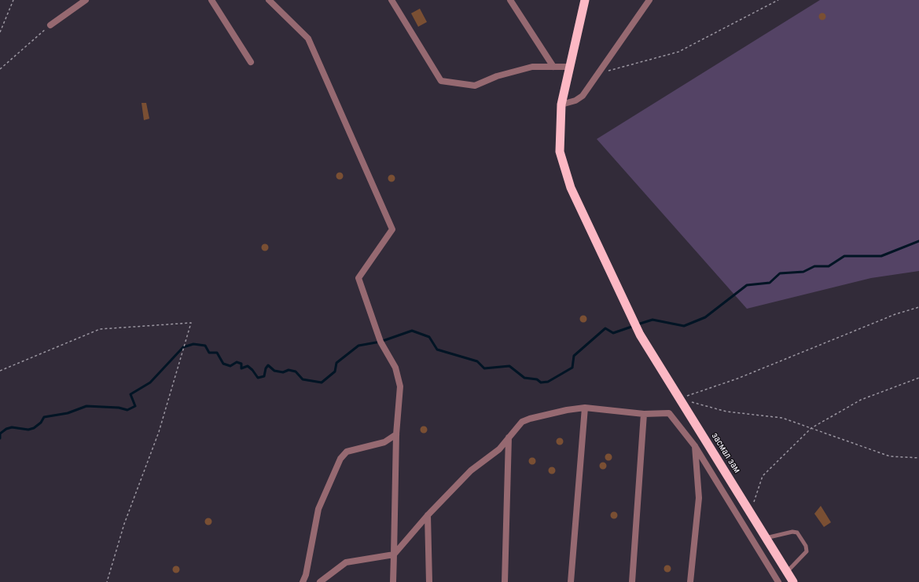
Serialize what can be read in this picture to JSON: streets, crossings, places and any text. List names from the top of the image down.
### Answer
{
  "streets": {
    "highway": ["засмал зам"]
  }
}
